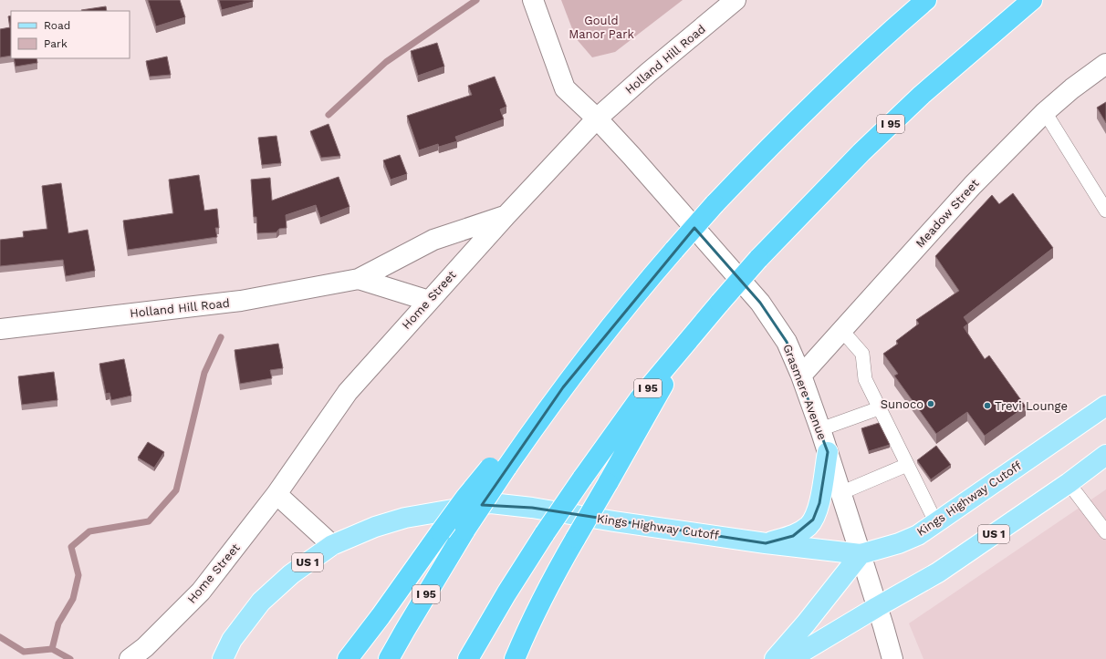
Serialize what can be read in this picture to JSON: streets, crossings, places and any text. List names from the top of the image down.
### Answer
{
  "streets": {
    "highway": ["I 95"],
    "main road": ["Kings Highway Cutoff", "US 1"],
    "street": [
      "Holland Hill Road",
      "Meadow Street",
      "Home Street",
      "Grasmere Avenue"
    ]
  },
  "crossings": [
    ["Holland Hill Road", "Home Street"],
    ["Holland Hill Road", "Grasmere Avenue"],
    ["Meadow Street", "Grasmere Avenue"],
    ["Home Street", "Grasmere Avenue"],
    ["Grasmere Avenue", "Kings Highway Cutoff"],
    ["Grasmere Avenue", "US 1"]
  ],
  "parks": ["Gould Manor Park"],
  "places": ["Sunoco", "Trevi Lounge"],
  "legend": ["Road", "Park"]
}
